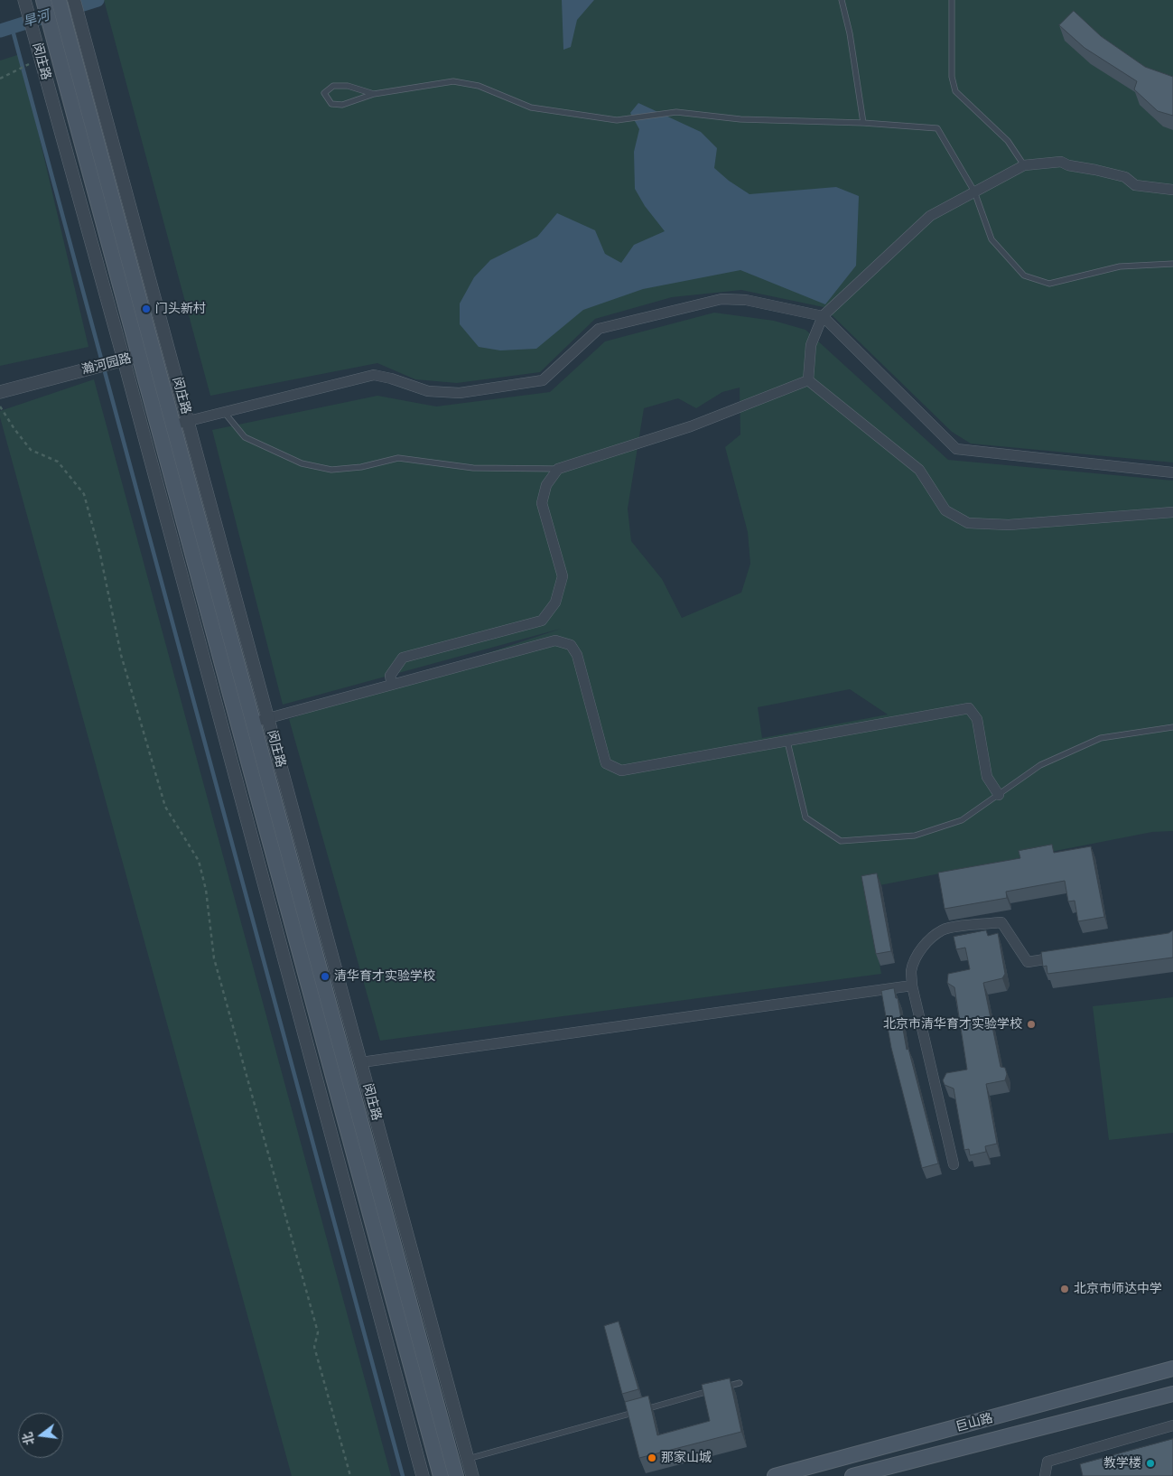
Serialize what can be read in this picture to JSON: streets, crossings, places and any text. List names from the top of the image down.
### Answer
{
  "streets": {
    "main road": ["闵庄路", "巨山路"],
    "street": ["瀚河园路"]
  },
  "crossings": [
    ["闵庄路", "瀚河园路"]
  ],
  "water": ["旱河"],
  "places": [
    "门头新村",
    "清华育才实验学校",
    "北京市清华育才实验学校",
    "北京市师达中学",
    "那家山城",
    "教学楼"
  ],
  "north": "left"
}
